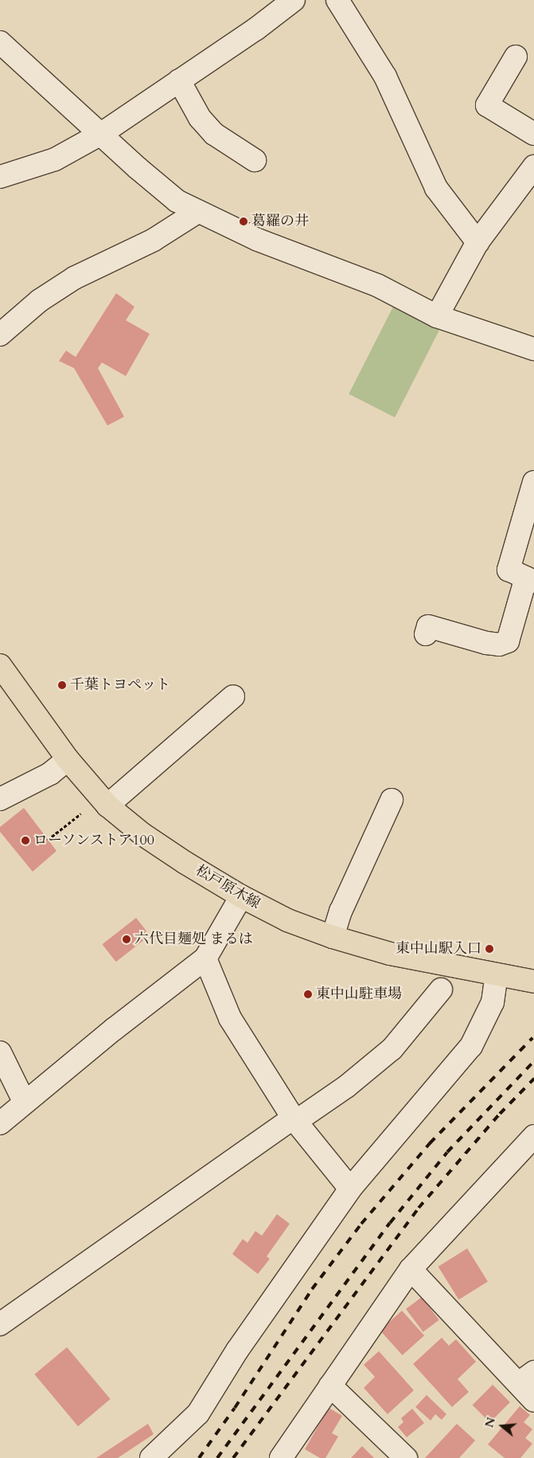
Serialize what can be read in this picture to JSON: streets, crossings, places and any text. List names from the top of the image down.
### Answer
{
  "streets": {
    "main road": ["松戸原木線"]
  },
  "places": [
    "葛羅の井",
    "千葉トヨペット",
    "ローソンストア100",
    "六代目麺処 まるは",
    "東中山駅入口",
    "東中山駐車場"
  ],
  "north": "left"
}
